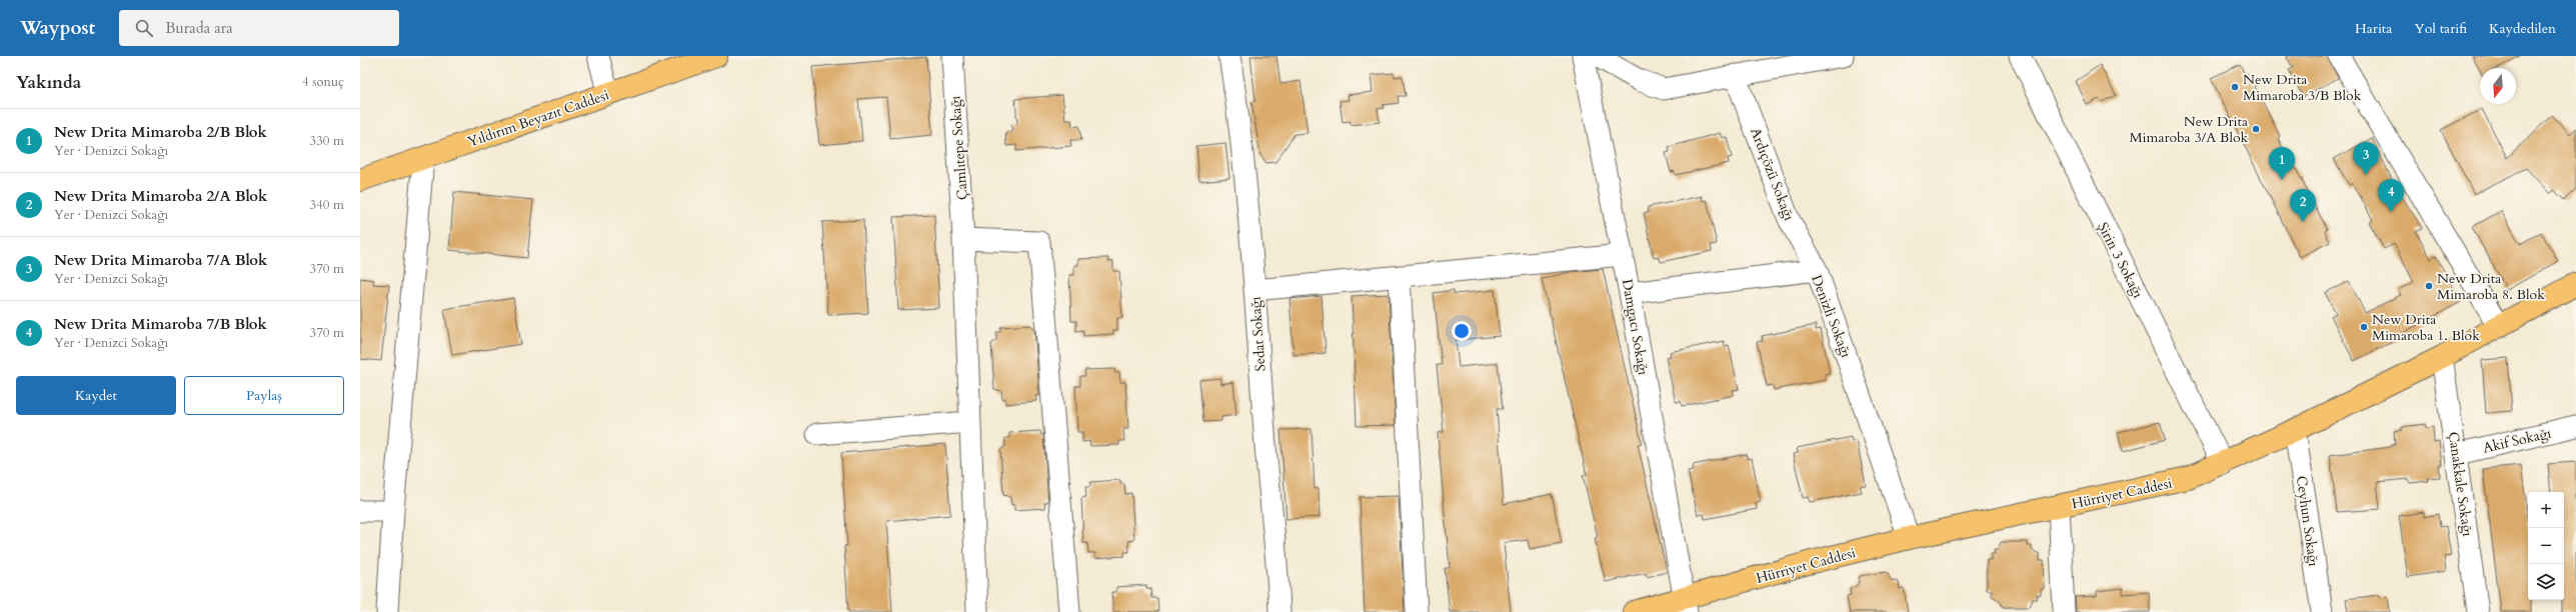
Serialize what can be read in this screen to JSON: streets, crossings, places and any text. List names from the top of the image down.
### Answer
{
  "streets": {
    "main road": ["Yıldırım Beyazıt Caddesi", "Hürriyet Caddesi"],
    "street": [
      "Çamlıtepe Sokağı",
      "Ardıçözü Sokağı",
      "Şirin 3 Sokağı",
      "Denizli Sokağı",
      "Damgacı Sokağı",
      "Sedat Sokağı",
      "Akif Sokağı",
      "Çanakkale Sokağı",
      "Ceyhun Sokağı"
    ]
  },
  "crossings": [
    ["Ardıçözü Sokağı", "Denizli Sokağı"],
    ["Şirin 3 Sokağı", "Hürriyet Caddesi"],
    ["Denizli Sokağı", "Damgacı Sokağı"],
    ["Denizli Sokağı", "Hürriyet Caddesi"],
    ["Damgacı Sokağı", "Hürriyet Caddesi"],
    ["Akif Sokağı", "Çanakkale Sokağı"],
    ["Çanakkale Sokağı", "Hürriyet Caddesi"],
    ["Hürriyet Caddesi", "Ceyhun Sokağı"]
  ],
  "places": [
    "New Drita Mimaroba 3/B Blok",
    "New Drita Mimaroba 3/A Blok",
    "New Drita Mimaroba 8. Blok",
    "New Drita Mimaroba 1. Blok"
  ],
  "north": "bottom",
  "page": {
    "header": "Waypost",
    "search": "Burada ara",
    "nav": ["Harita", "Yol tarifi", "Kaydedilen"],
    "heading": ["Yakında", "4 sonuç"],
    "list": [
      {
        "mark": "1",
        "name": "New Drita Mimaroba 2/B Blok",
        "note": "Yer · Denizci Sokağı",
        "value": "330 m"
      },
      {
        "mark": "2",
        "name": "New Drita Mimaroba 2/A Blok",
        "note": "Yer · Denizci Sokağı",
        "value": "340 m"
      },
      {
        "mark": "3",
        "name": "New Drita Mimaroba 7/A Blok",
        "note": "Yer · Denizci Sokağı",
        "value": "370 m"
      },
      {
        "mark": "4",
        "name": "New Drita Mimaroba 7/B Blok",
        "note": "Yer · Denizci Sokağı",
        "value": "370 m"
      }
    ],
    "pins": [
      "3",
      "1",
      "4",
      "2"
    ],
    "buttons": ["Kaydet", "Paylaş"],
    "map_buttons": ["+", "−"]
  }
}
